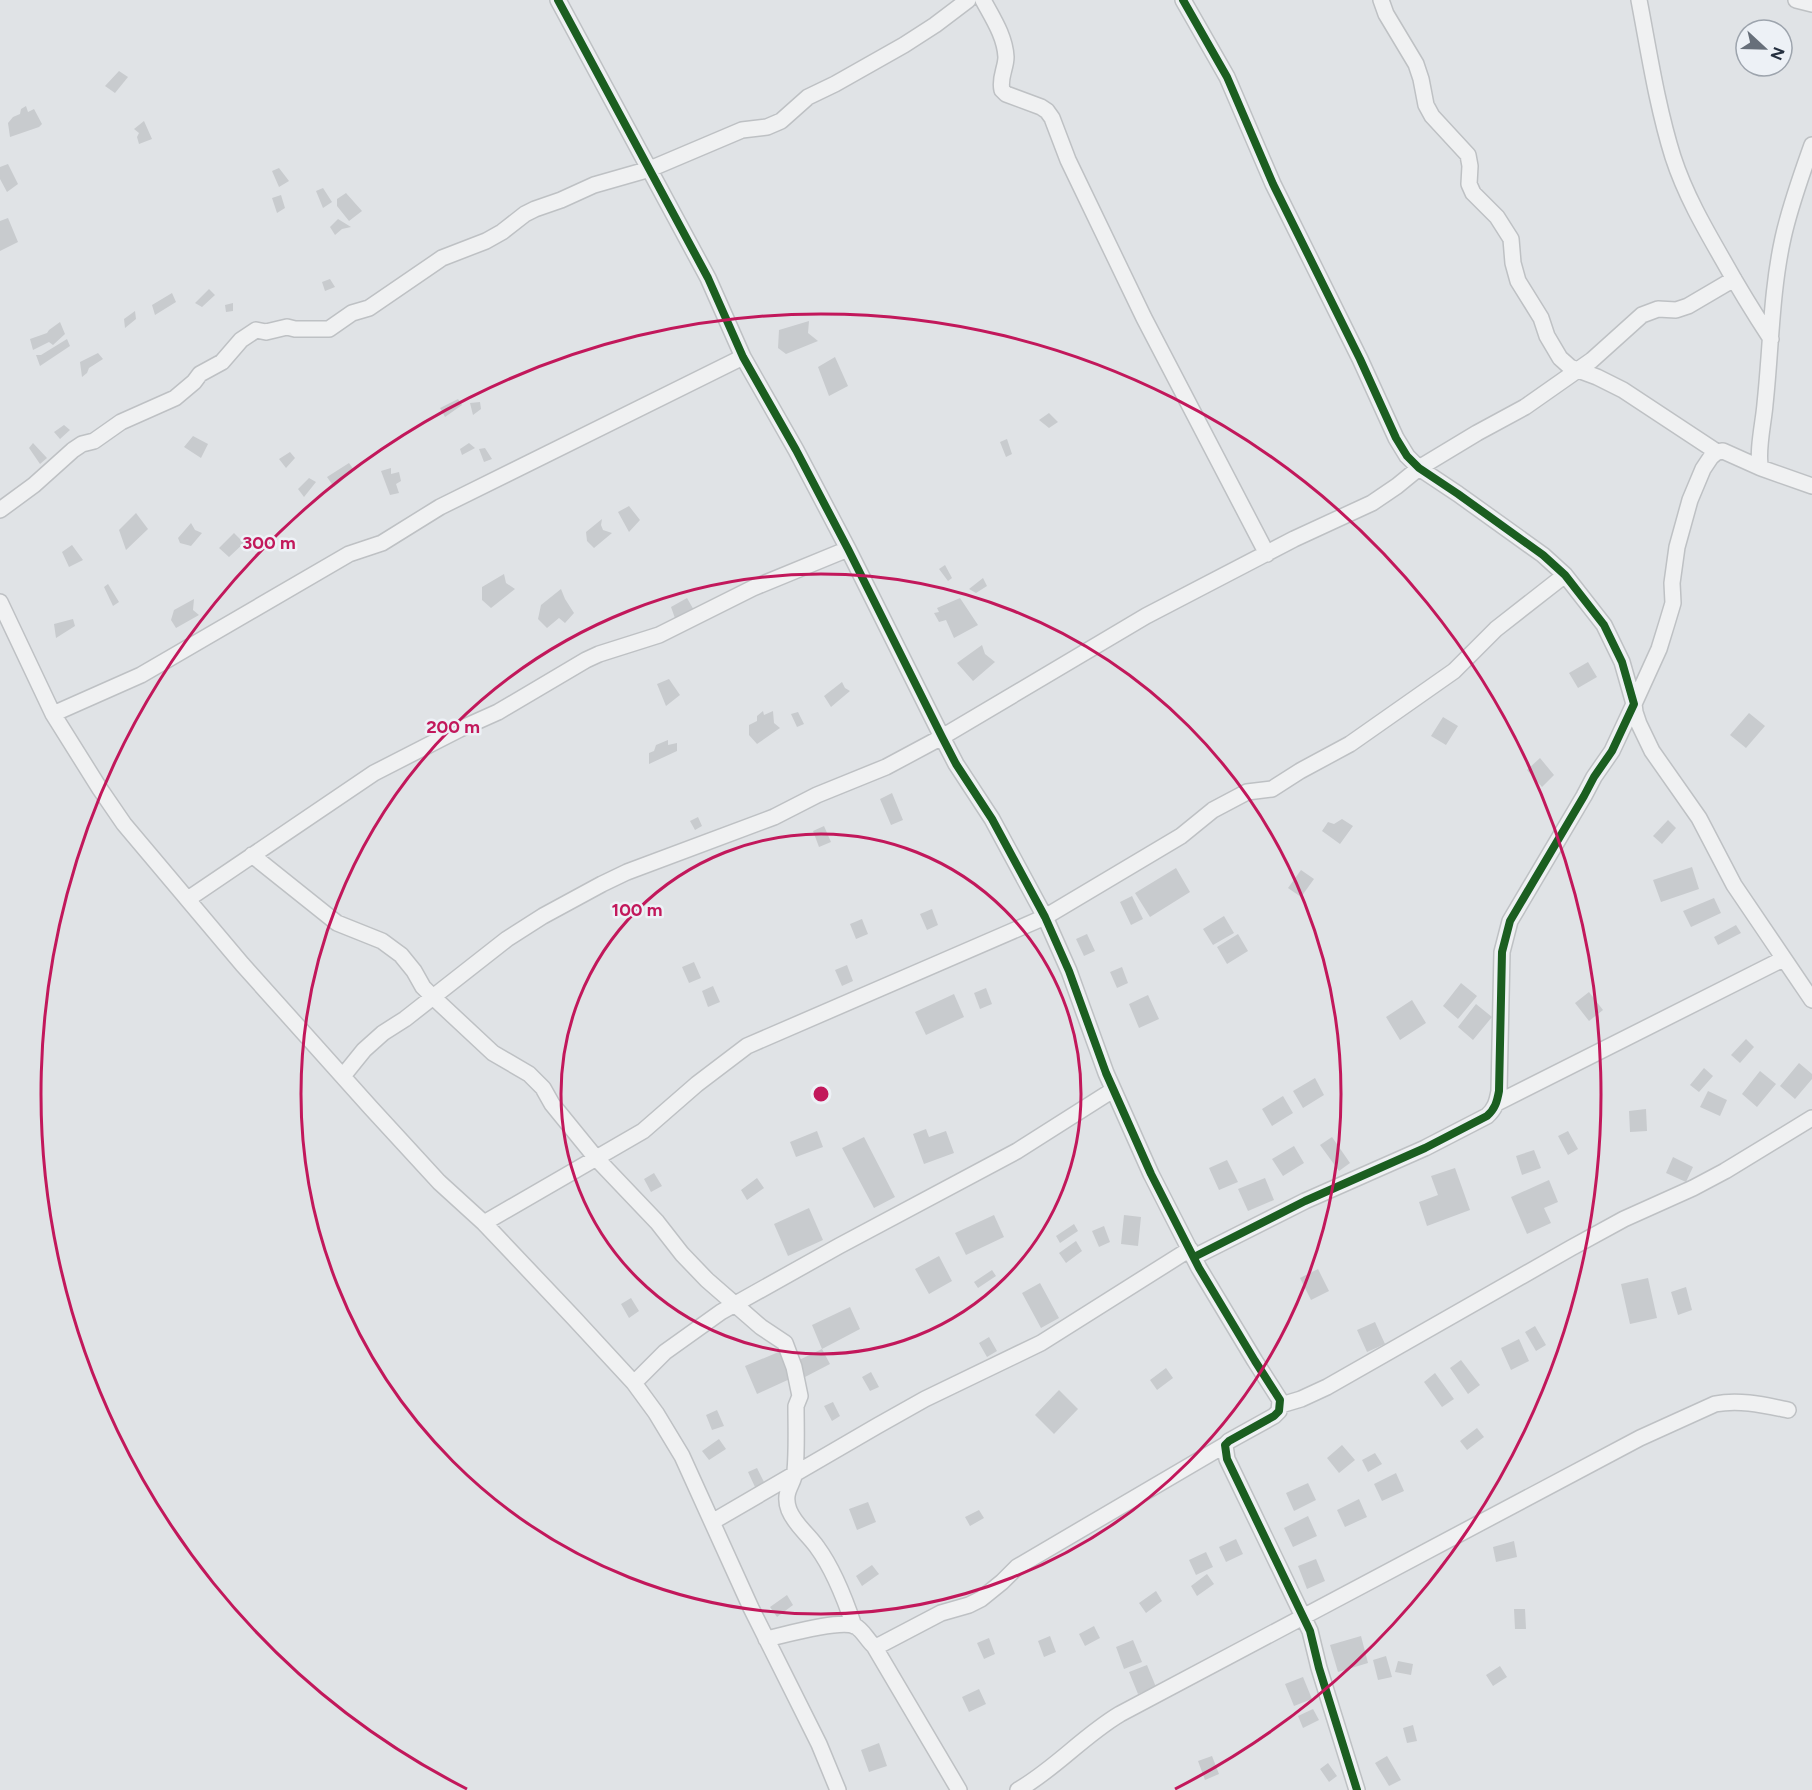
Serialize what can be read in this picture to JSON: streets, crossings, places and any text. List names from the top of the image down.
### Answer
{
  "north": "right",
  "rings": ["300 m", "200 m", "100 m"]
}
